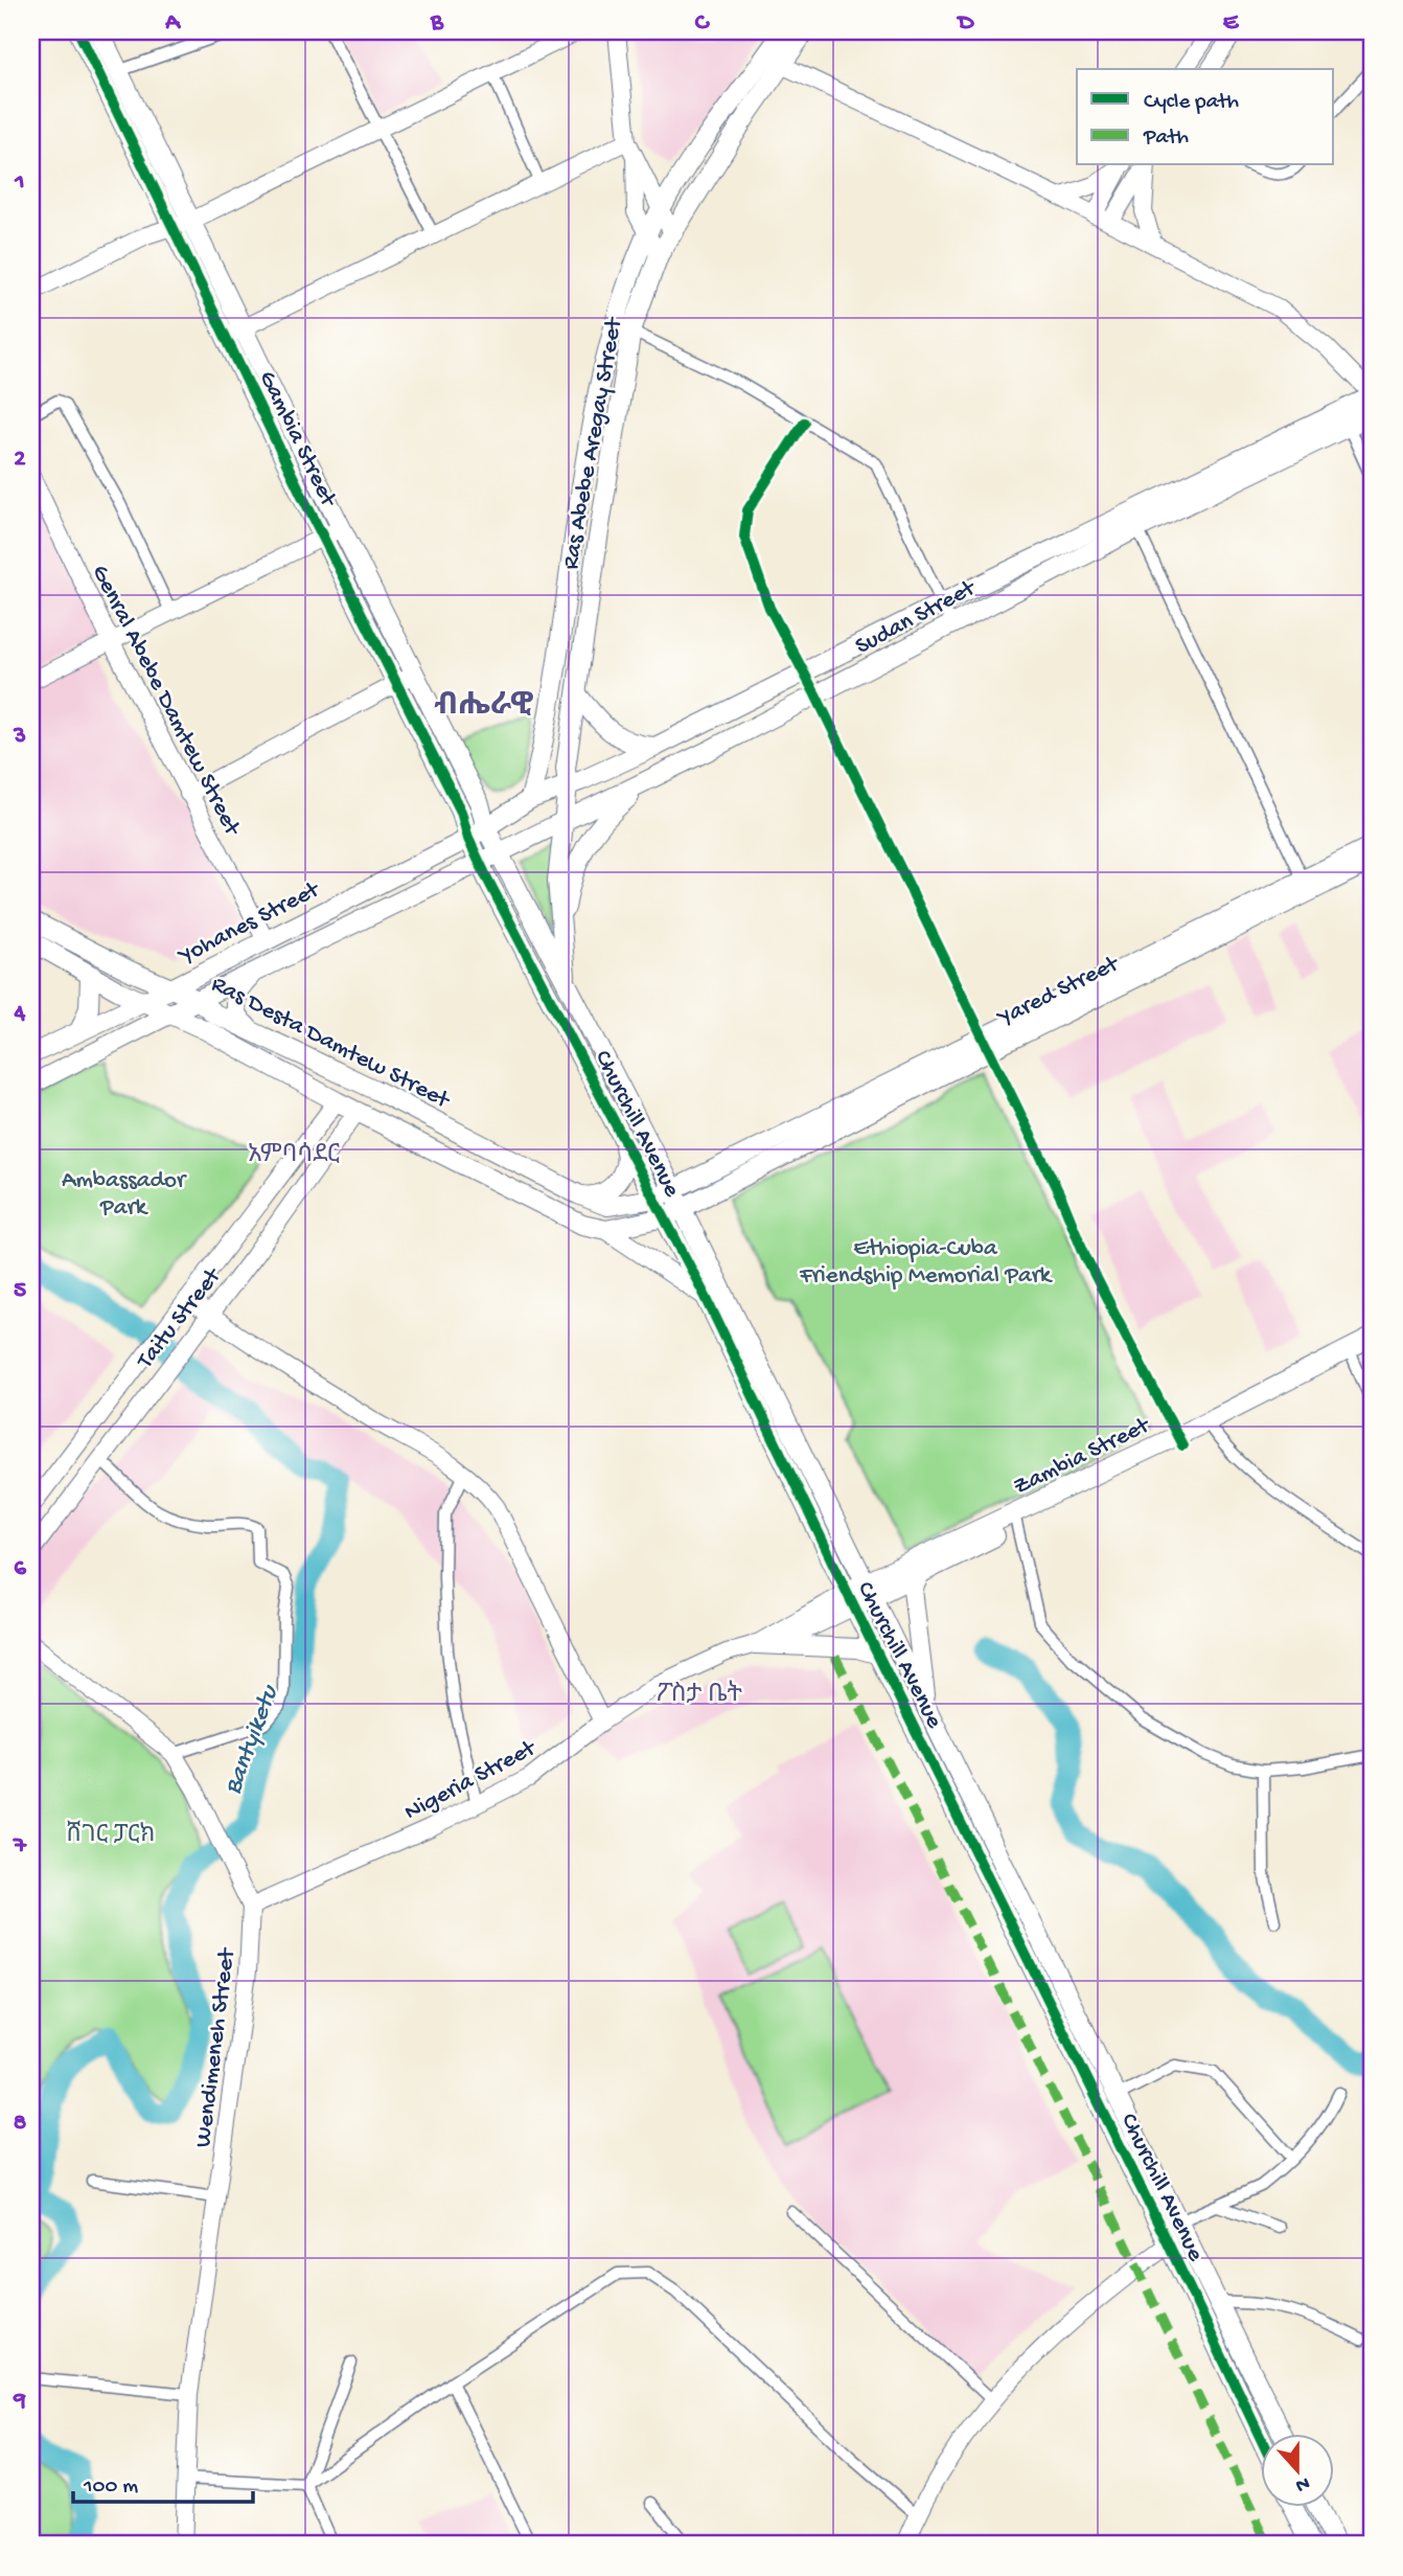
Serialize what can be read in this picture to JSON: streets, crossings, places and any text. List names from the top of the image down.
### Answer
{
  "streets": {
    "main road": [
      "Gambia Street",
      "Ras Abebe Aregay Street",
      "Sudan Street",
      "Yohanes Street",
      "Yared Street",
      "Ras Desta Damtew Street",
      "Churchill Avenue",
      "Zambia Street"
    ],
    "street": [
      "Genral Abebe Damtew Street",
      "Taitu Street",
      "Nigeria Street",
      "Wendimeneh Street"
    ]
  },
  "crossings": [
    ["Gambia Street", "Sudan Street"],
    ["Gambia Street", "Yohanes Street"],
    ["Gambia Street", "Churchill Avenue"],
    ["Ras Abebe Aregay Street", "Sudan Street"],
    ["Sudan Street", "Yohanes Street"],
    ["Sudan Street", "Churchill Avenue"],
    ["Genral Abebe Damtew Street", "Yohanes Street"],
    ["Yohanes Street", "Ras Desta Damtew Street"],
    ["Yohanes Street", "Churchill Avenue"],
    ["Yared Street", "Ras Desta Damtew Street"],
    ["Yared Street", "Churchill Avenue"],
    ["Ras Desta Damtew Street", "Taitu Street"],
    ["Churchill Avenue", "Zambia Street"],
    ["Churchill Avenue", "Nigeria Street"],
    ["Zambia Street", "Nigeria Street"],
    ["Nigeria Street", "Wendimeneh Street"]
  ],
  "districts": ["ብሔራዊ", "አምባሳደር", "ፖስታ ቤት"],
  "water": ["Bantyiketu"],
  "parks": ["Ambassador Park", "Ethiopia-Cuba Friendship Memorial Park", "ሸገር ፓርክ"],
  "legend": ["Cycle path", "Path"],
  "scale_bar": "100 m",
  "north": "bottom",
  "grid": {
    "columns": [
      "A",
      "B",
      "C",
      "D",
      "E"
    ],
    "rows": [
      "1",
      "2",
      "3",
      "4",
      "5",
      "6",
      "7",
      "8",
      "9"
    ]
  }
}
